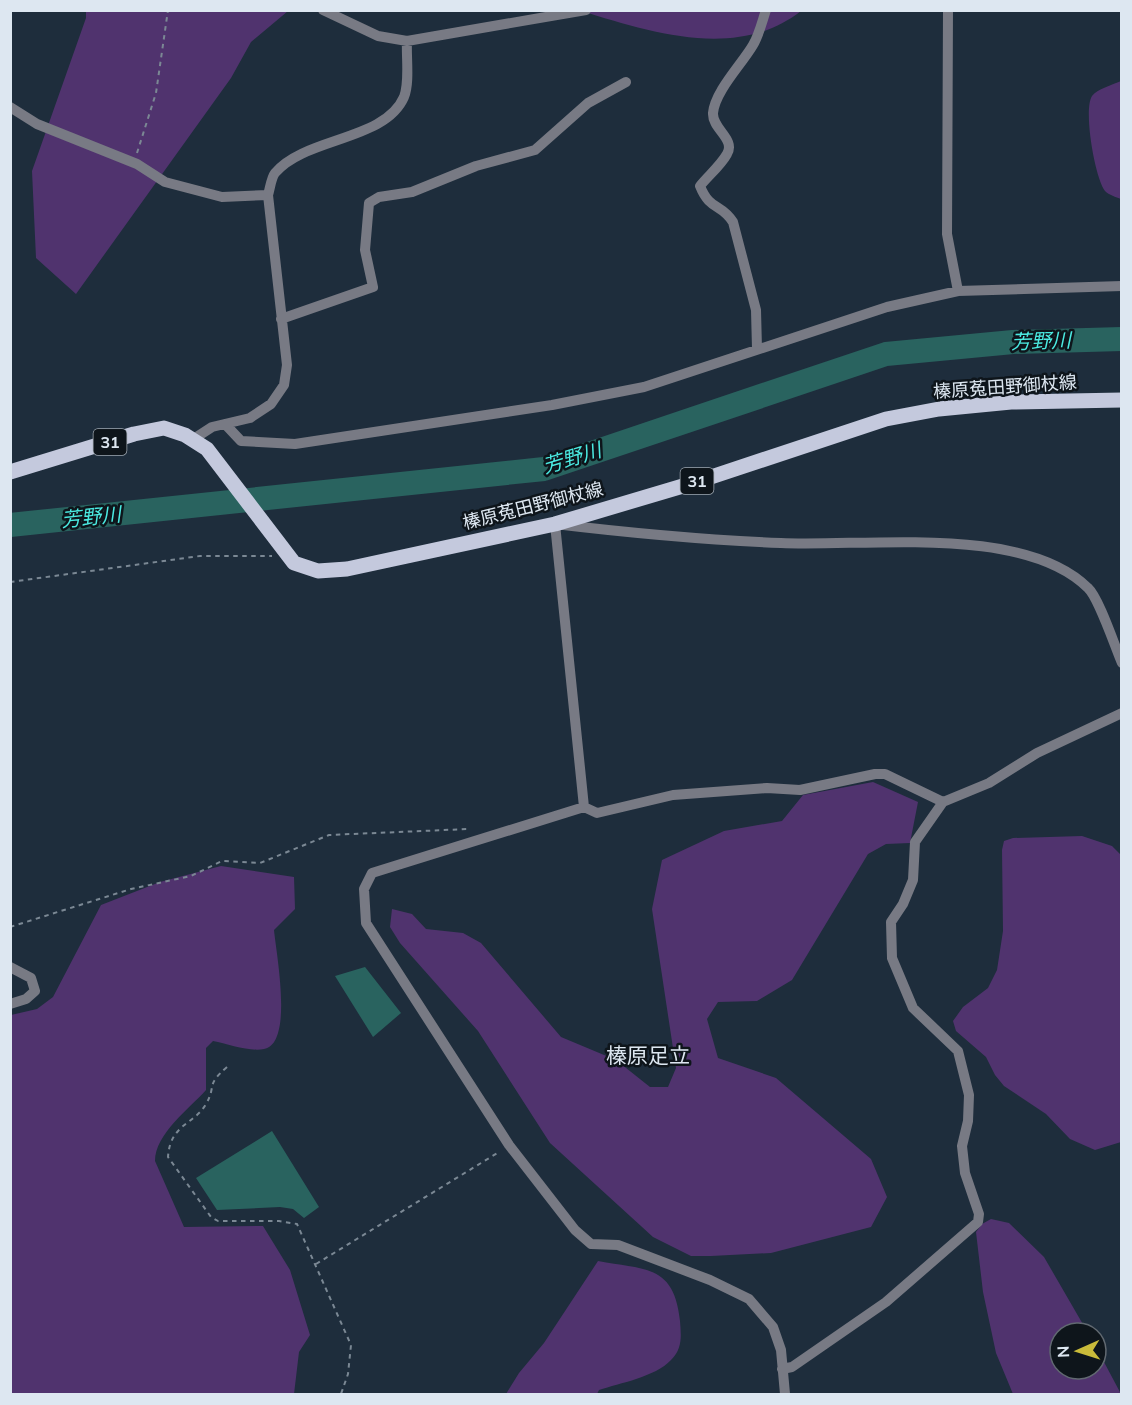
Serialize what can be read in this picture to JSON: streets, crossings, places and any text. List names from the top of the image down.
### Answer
{
  "streets": {
    "main road": ["榛原菟田野御杖線", "31"]
  },
  "districts": ["榛原足立"],
  "water": ["芳野川"],
  "north": "left"
}
